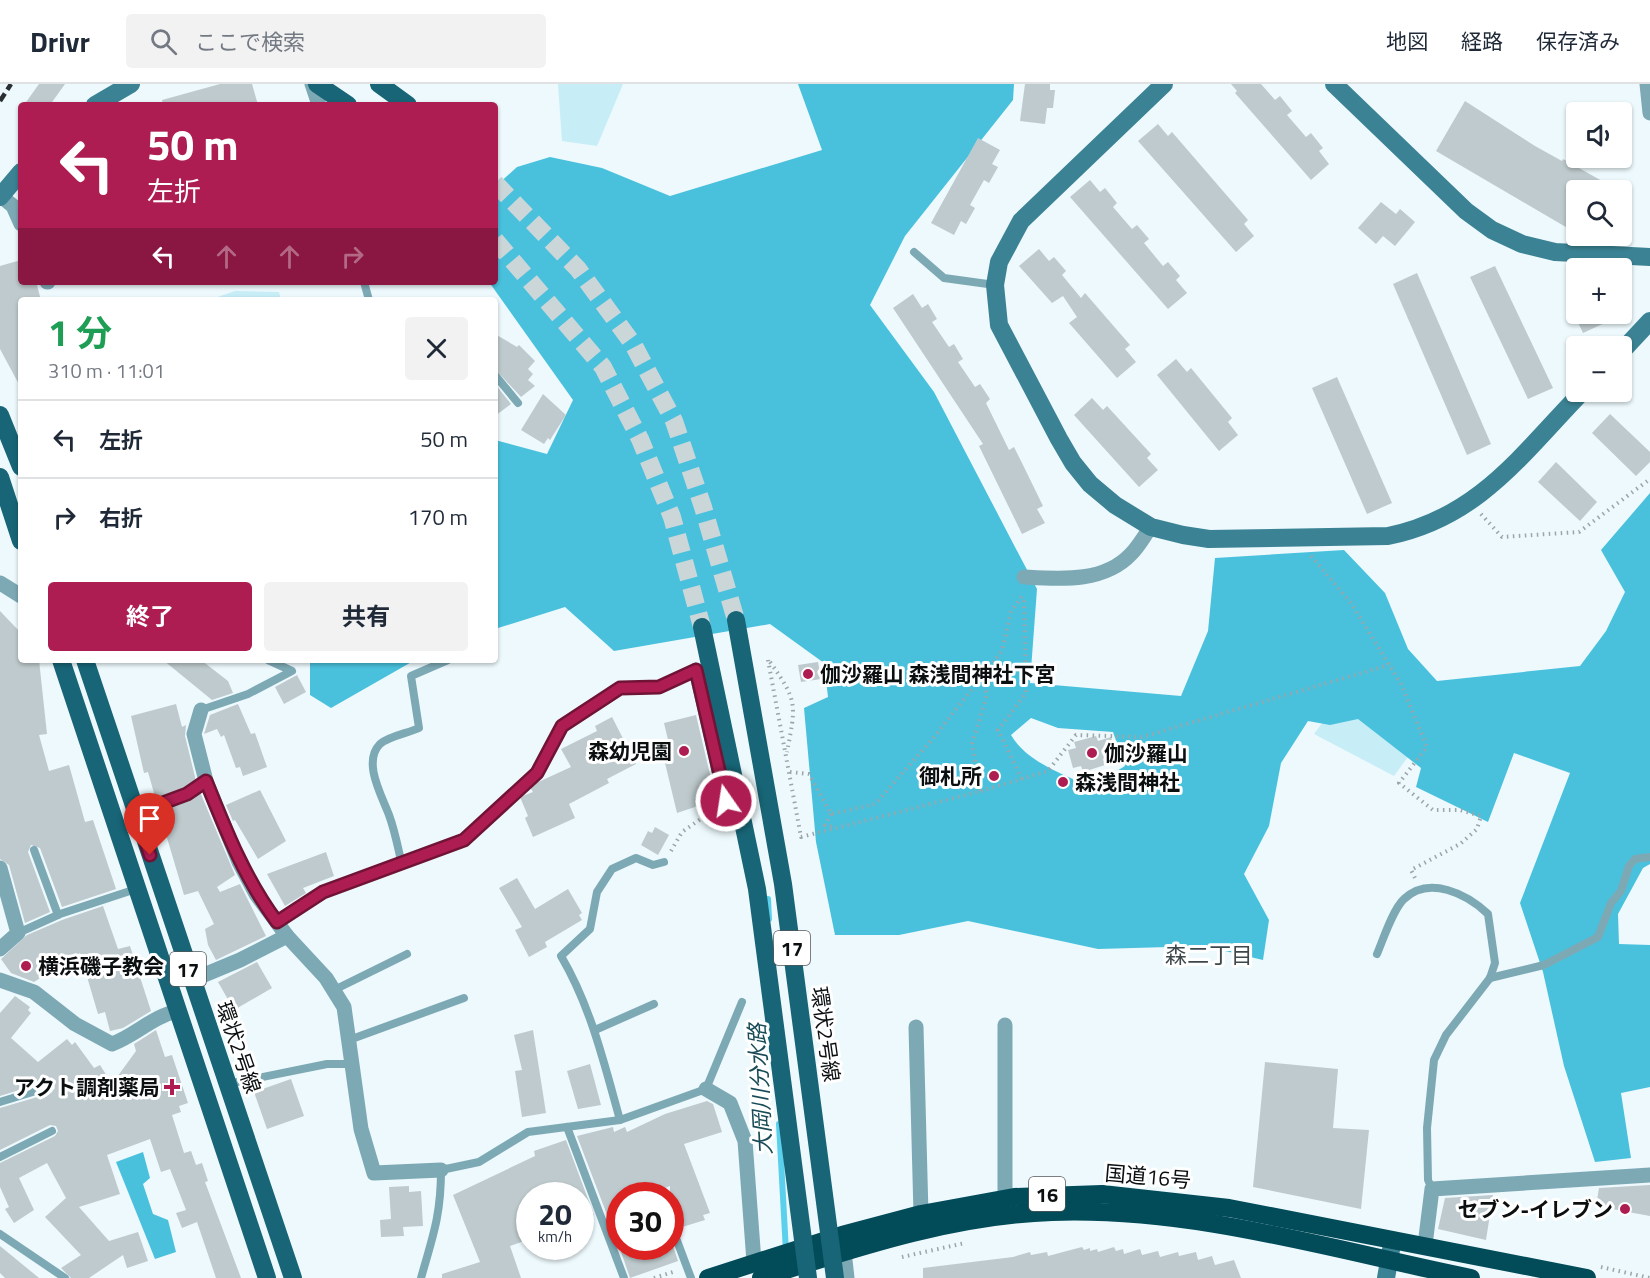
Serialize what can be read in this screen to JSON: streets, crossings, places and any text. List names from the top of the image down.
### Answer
{
  "streets": {
    "highway": ["国道16号", "16"],
    "main road": ["17", "環状2号線"]
  },
  "districts": ["森二丁目"],
  "water": ["大岡川分水路"],
  "places": {
    "other": [
      "伽沙羅山 森浅間神社下宮",
      "森幼児園",
      "伽沙羅山",
      "御札所",
      "森浅間神社",
      "横浜磯子教会",
      "セブン-イレブン"
    ],
    "health": ["アクト調剤薬局"]
  },
  "page": {
    "header": "Drivr",
    "search": "ここで検索",
    "nav": ["地図", "経路", "保存済み"],
    "map_buttons": ["+", "−"],
    "turn": ["50 m", "左折"],
    "heading": ["1 分", "310 m · 11:01"],
    "list": [
      {
        "name": "左折",
        "value": "50 m"
      },
      {
        "name": "右折",
        "value": "170 m"
      }
    ],
    "buttons": ["終了", "共有"],
    "speed": "20 km/h",
    "limit": "30"
  }
}
